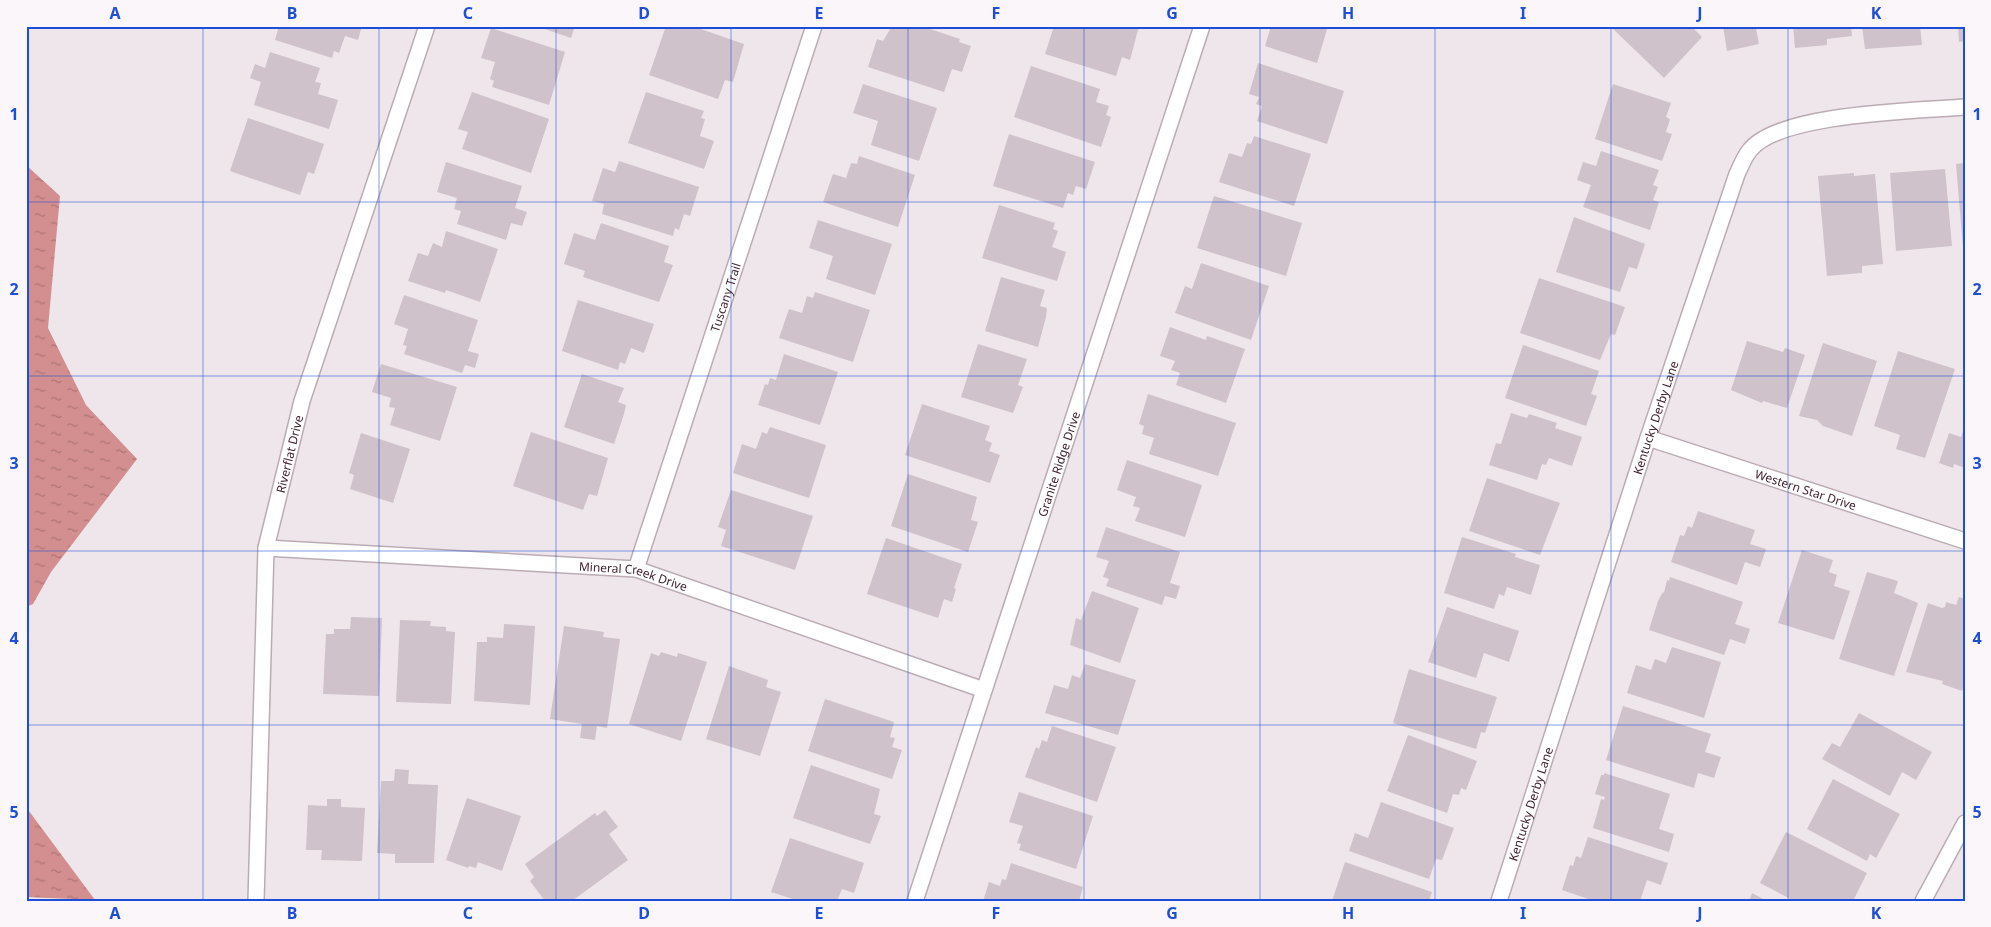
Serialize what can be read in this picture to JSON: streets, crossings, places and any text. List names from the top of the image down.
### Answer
{
  "streets": {
    "street": [
      "Tuscany Trail",
      "Kentucky Derby Lane",
      "Riverflat Drive",
      "Granite Ridge Drive",
      "Western Star Drive",
      "Mineral Creek Drive"
    ]
  },
  "crossings": [
    ["Tuscany Trail", "Mineral Creek Drive"],
    ["Kentucky Derby Lane", "Western Star Drive"],
    ["Riverflat Drive", "Mineral Creek Drive"],
    ["Granite Ridge Drive", "Mineral Creek Drive"]
  ],
  "grid": {
    "columns": [
      "A",
      "B",
      "C",
      "D",
      "E",
      "F",
      "G",
      "H",
      "I",
      "J",
      "K"
    ],
    "rows": [
      "1",
      "2",
      "3",
      "4",
      "5"
    ]
  }
}
